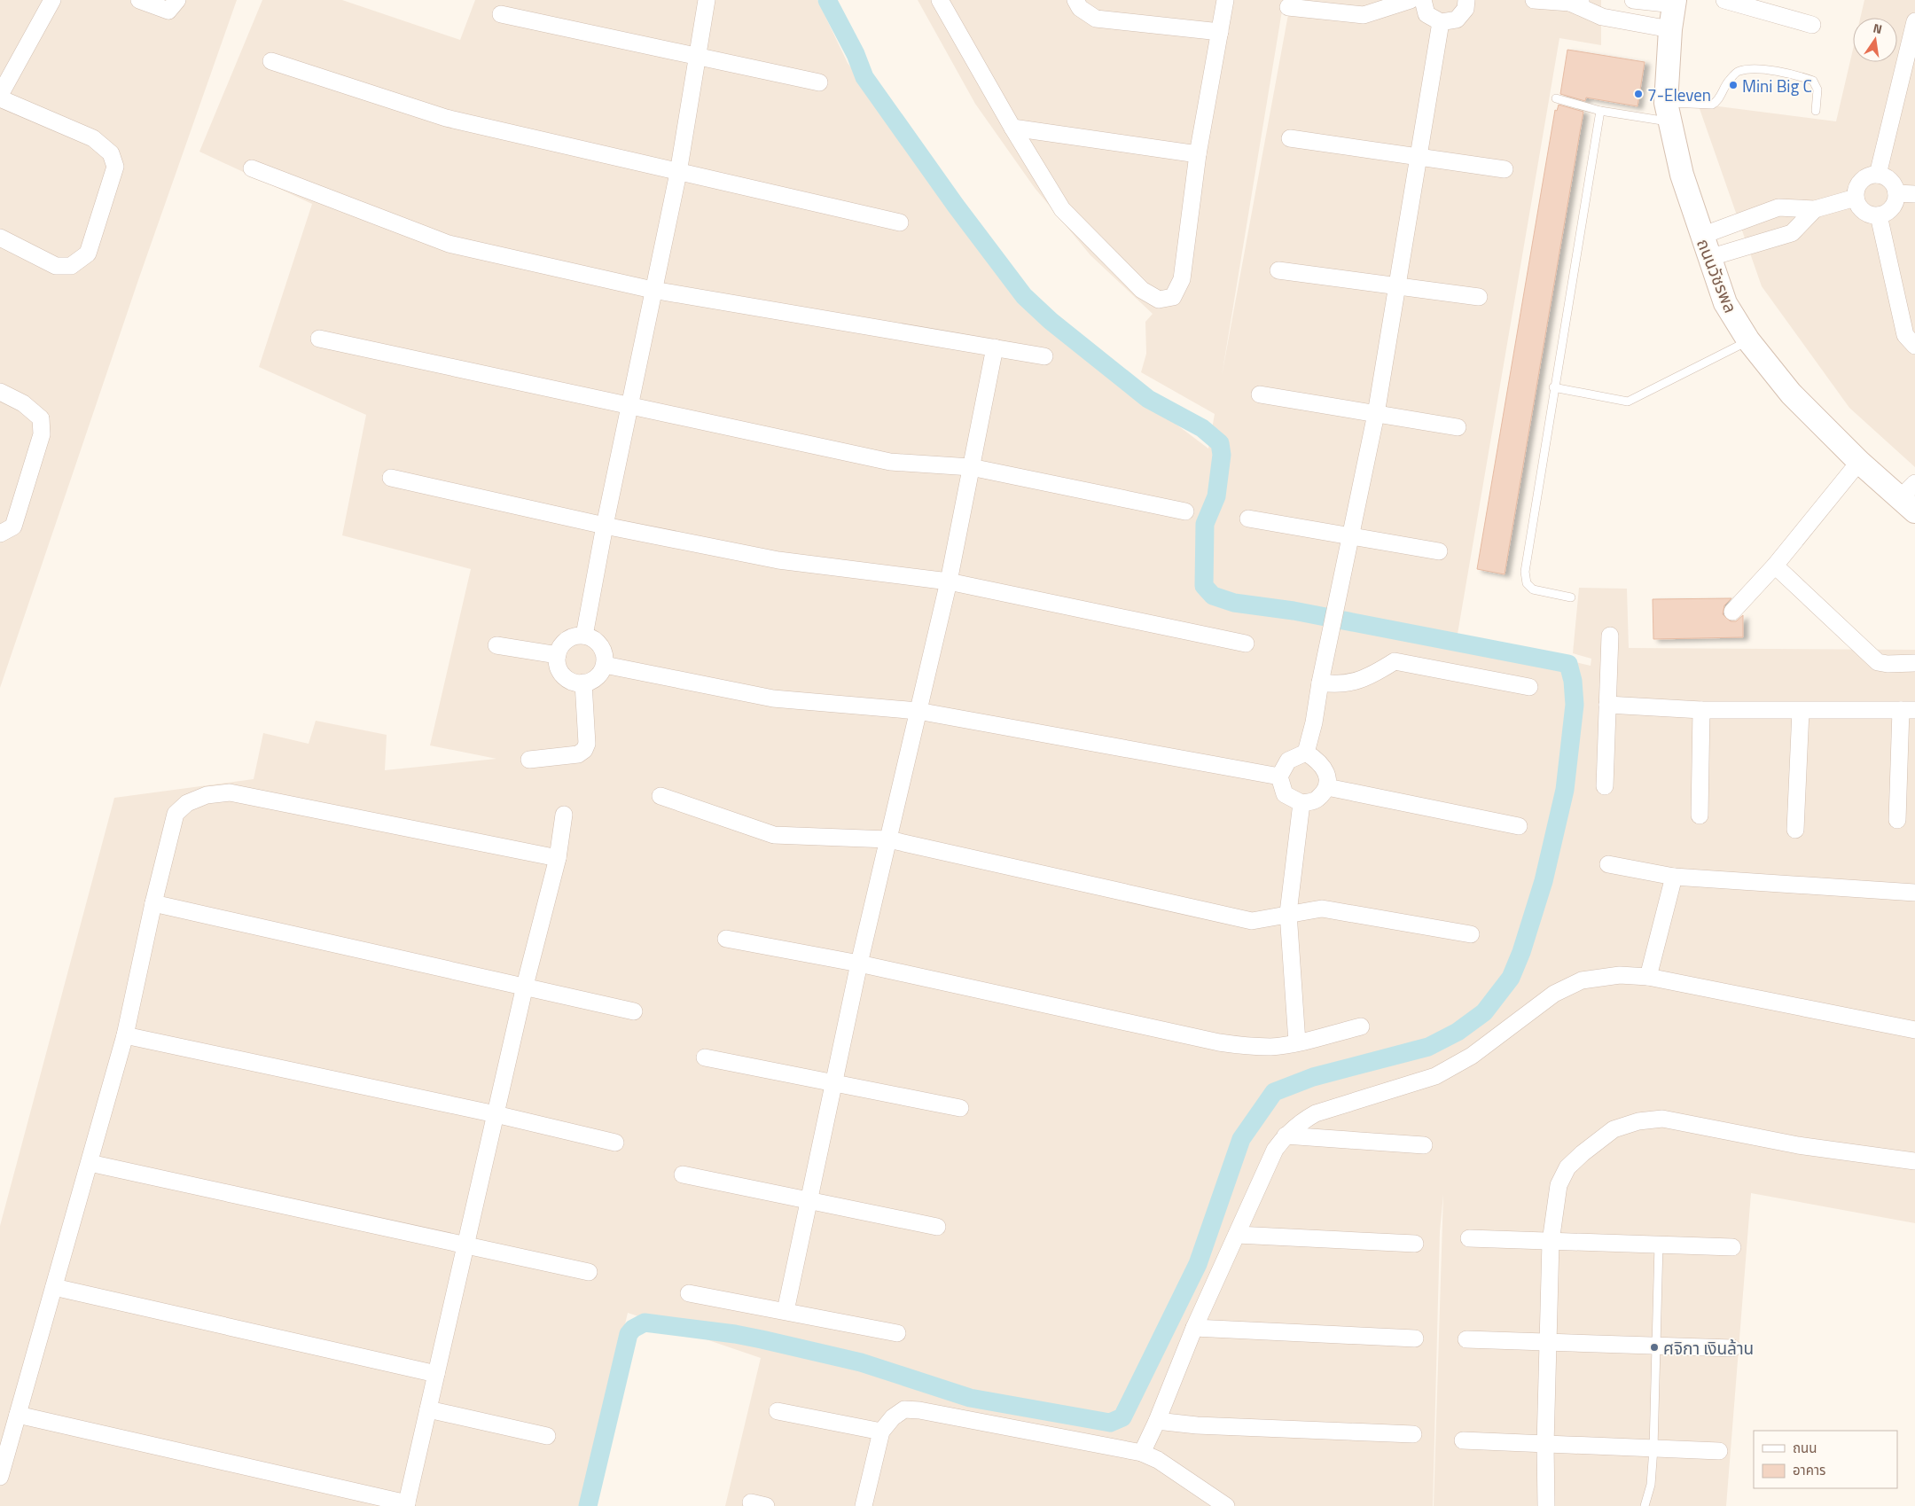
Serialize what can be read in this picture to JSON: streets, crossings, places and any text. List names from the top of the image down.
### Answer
{
  "streets": {
    "street": ["ถนนวัชรพล"]
  },
  "places": ["Mini Big C", "7-Eleven", "ศจิกา เงินล้าน"],
  "legend": ["ถนน", "อาคาร"],
  "north": "top"
}
